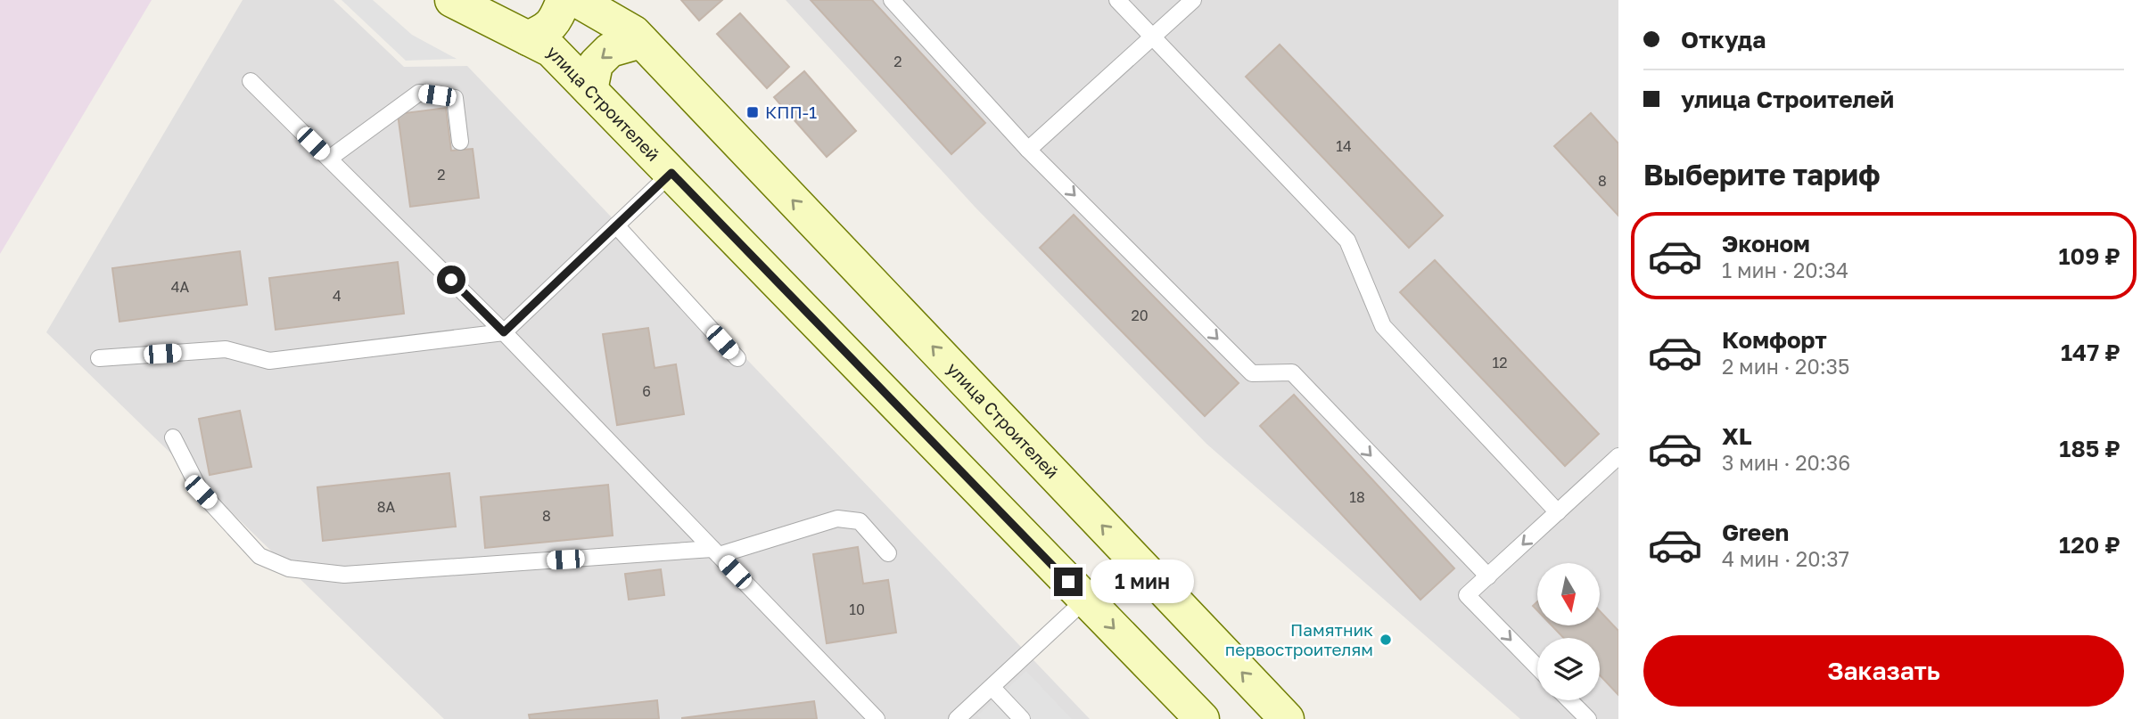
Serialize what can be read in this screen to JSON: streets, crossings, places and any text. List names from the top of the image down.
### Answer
{
  "streets": {
    "main road": ["улица Строителей"]
  },
  "places": {
    "transit": ["КПП-1"],
    "other": ["Памятник первостроителям"]
  },
  "house_numbers": [
    "2",
    "14",
    "2",
    "8",
    "4А",
    "4",
    "20",
    "12",
    "6",
    "18",
    "8А",
    "8",
    "10"
  ],
  "north": "bottom",
  "page": {
    "banner": ["Откуда", "улица Строителей"],
    "heading": "Выберите тариф",
    "list": [
      {
        "name": "Эконом",
        "note": "1 мин · 20:34",
        "value": "109 ₽"
      },
      {
        "name": "Комфорт",
        "note": "2 мин · 20:35",
        "value": "147 ₽"
      },
      {
        "name": "XL",
        "note": "3 мин · 20:36",
        "value": "185 ₽"
      },
      {
        "name": "Green",
        "note": "4 мин · 20:37",
        "value": "120 ₽"
      }
    ],
    "bubble": "1 мин",
    "buttons": "Заказать"
  }
}
